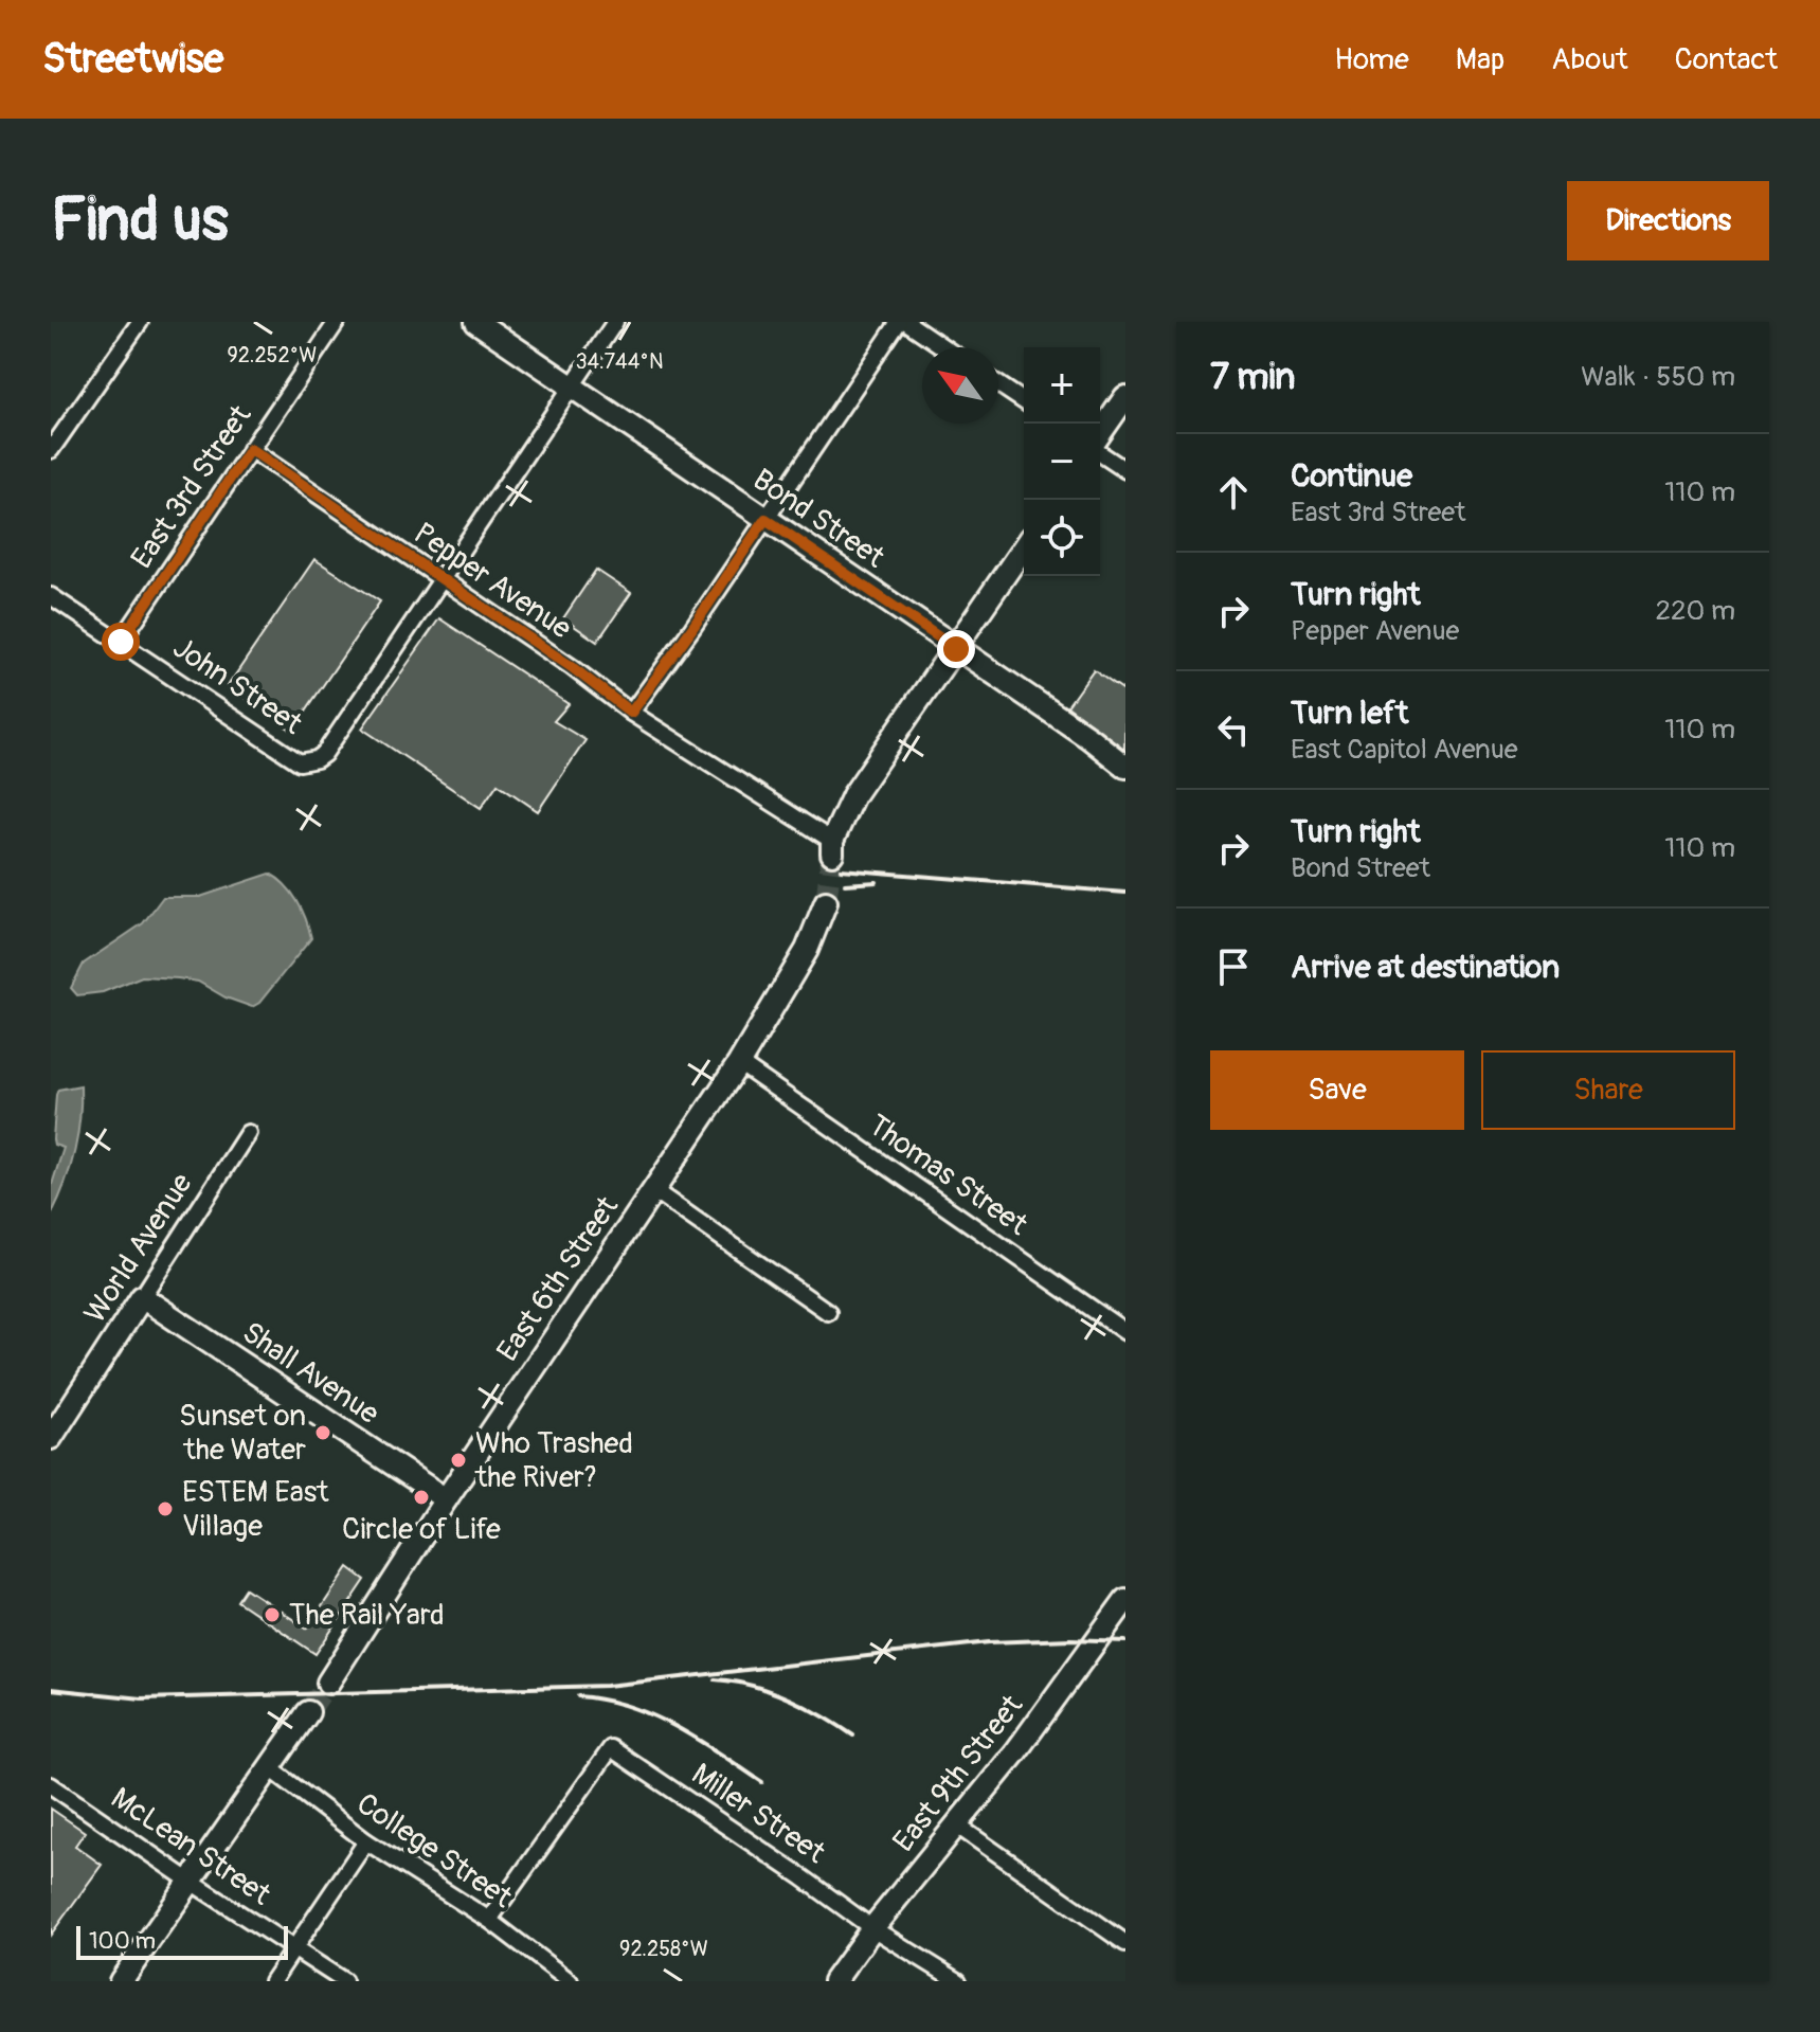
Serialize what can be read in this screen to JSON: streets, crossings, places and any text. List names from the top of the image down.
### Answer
{
  "streets": {
    "street": [
      "East 3rd Street",
      "Bond Street",
      "Pepper Avenue",
      "John Street",
      "Thomas Street",
      "World Avenue",
      "East 6th Street",
      "Shall Avenue",
      "East 9th Street",
      "Miller Street",
      "McLean Street",
      "College Street"
    ]
  },
  "crossings": [
    ["East 3rd Street", "Pepper Avenue"],
    ["East 3rd Street", "John Street"],
    ["Pepper Avenue", "John Street"],
    ["Thomas Street", "East 6th Street"],
    ["World Avenue", "Shall Avenue"],
    ["East 6th Street", "Shall Avenue"],
    ["East 9th Street", "Miller Street"],
    ["Miller Street", "College Street"]
  ],
  "places": [
    "Sunset on the Water",
    "Who Trashed the River?",
    "Circle of Life",
    "ESTEM East Village",
    "The Rail Yard"
  ],
  "scale_bar": "100 m",
  "north": "top left",
  "page": {
    "header": "Streetwise",
    "nav": [
      "Home",
      "Map",
      "About",
      "Contact"
    ],
    "buttons": [
      "Directions",
      ["Save", "Share"]
    ],
    "title": "Find us",
    "heading": ["7 min", "Walk · 550 m"],
    "map_buttons": ["+", "−"],
    "list": [
      ["Continue", "East 3rd Street", "110 m"],
      ["Turn right", "Pepper Avenue", "220 m"],
      ["Turn left", "East Capitol Avenue", "110 m"],
      ["Turn right", "Bond Street", "110 m"],
      "Arrive at destination"
    ],
    "scale": "100 m"
  },
  "coordinates": ["92.252°W", "34.744°N", "92.258°W"]
}
